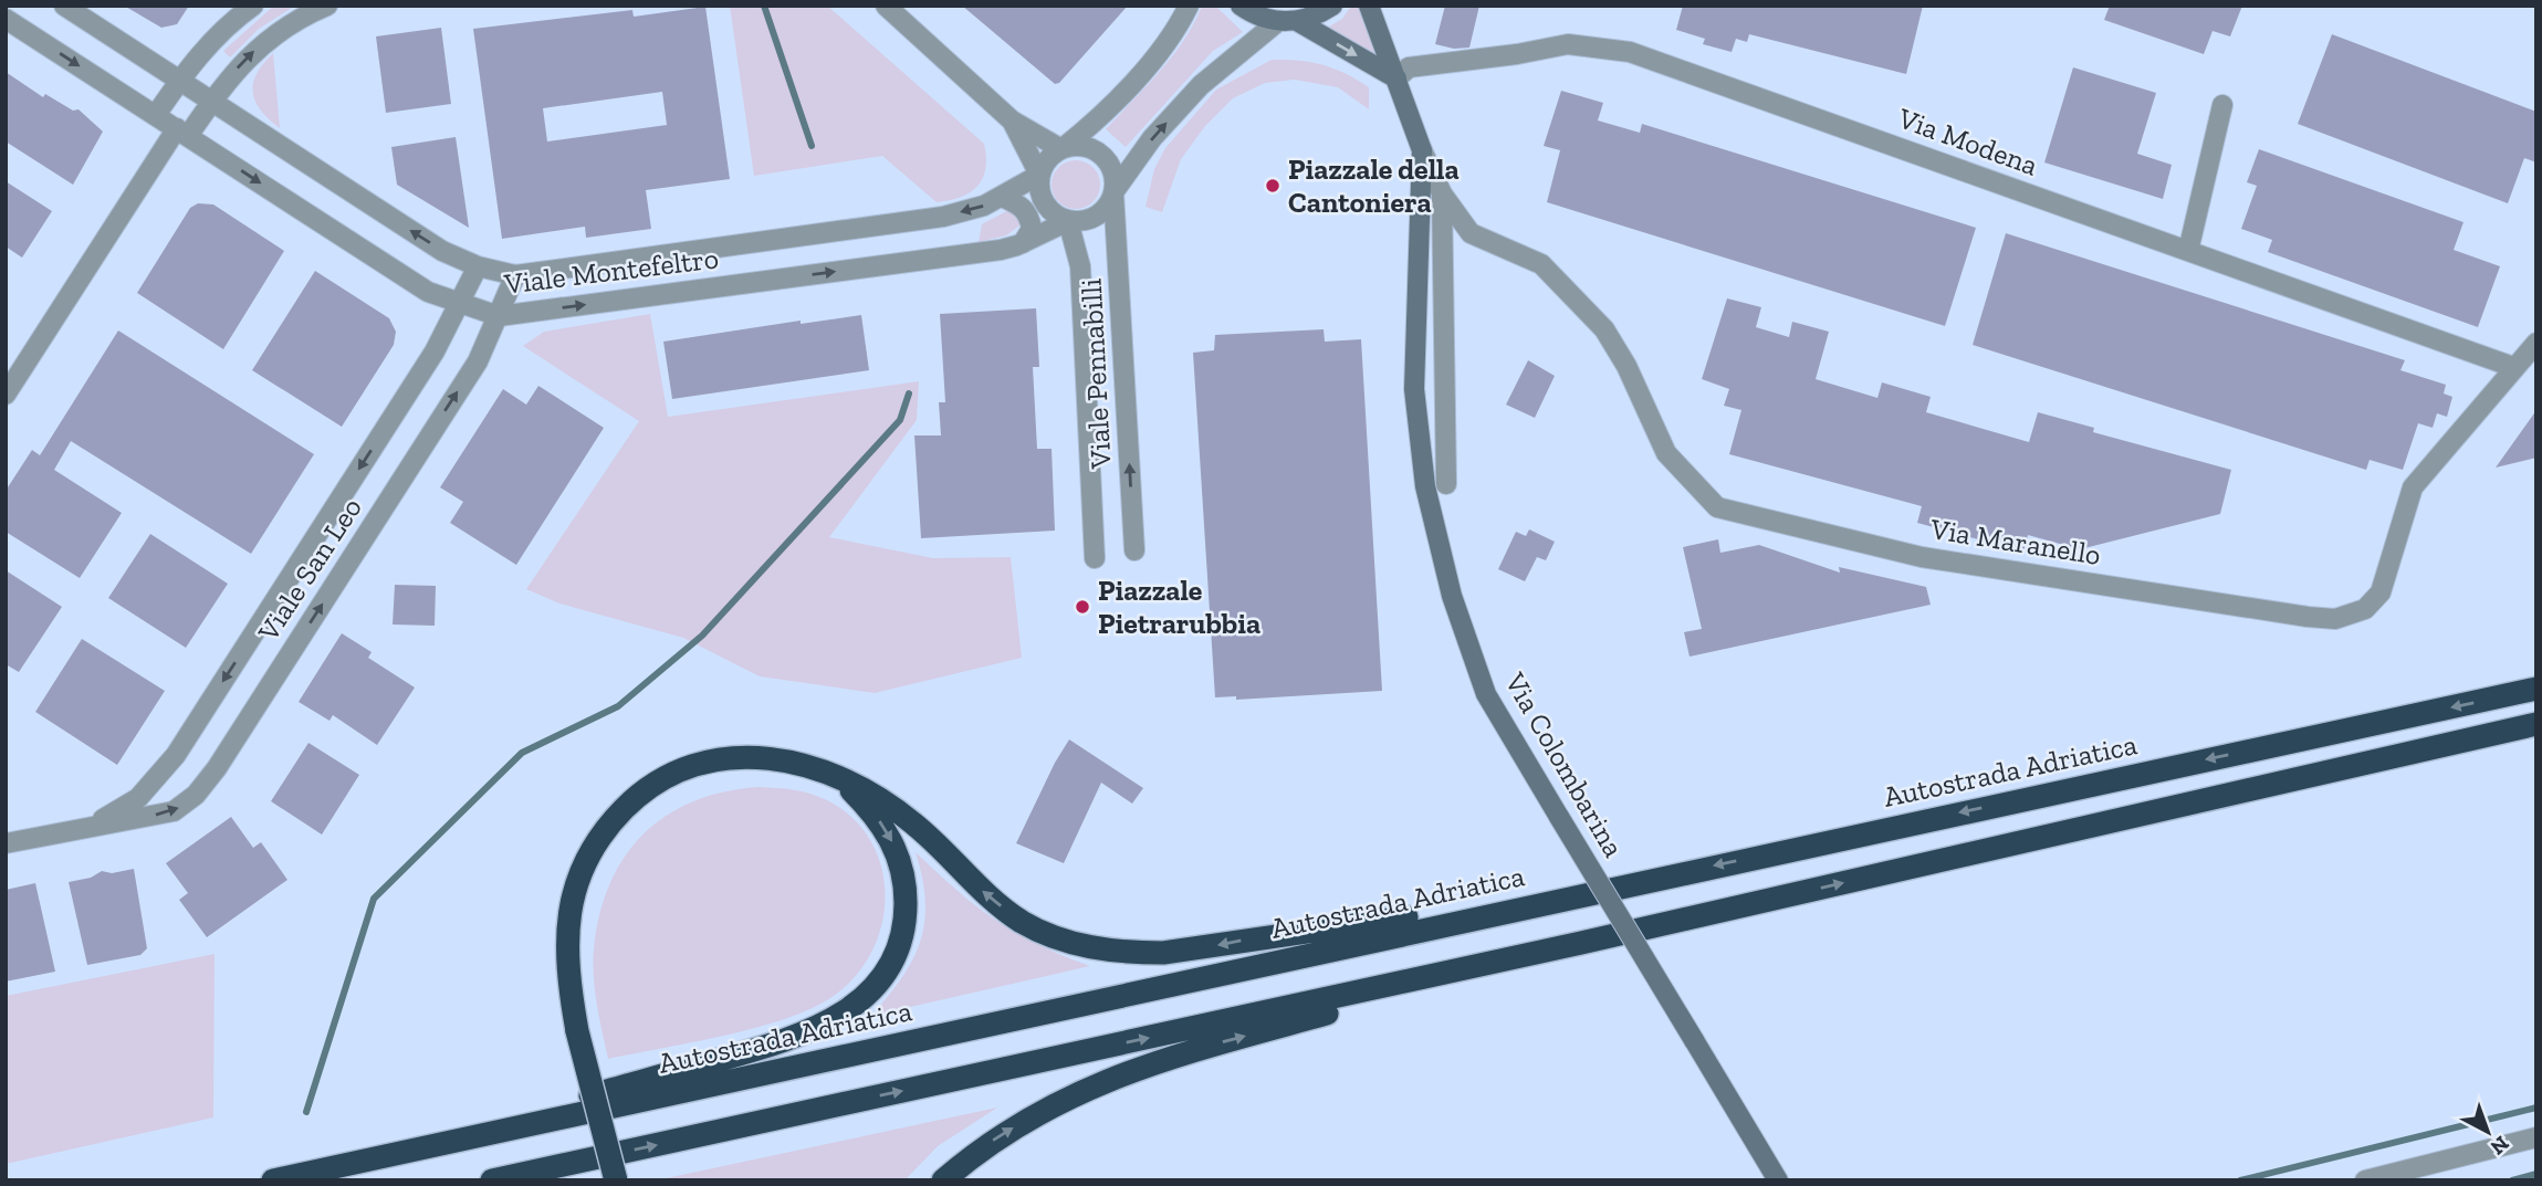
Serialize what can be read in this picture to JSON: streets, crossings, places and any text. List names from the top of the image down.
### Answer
{
  "streets": {
    "highway": ["Autostrada Adriatica"],
    "street": [
      "Via Modena",
      "Viale Montefeltro",
      "Viale Pennabilli",
      "Via Maranello",
      "Viale San Leo",
      "Via Colombarina"
    ]
  },
  "crossings": [
    ["Via Modena", "Via Maranello"],
    ["Via Modena", "Via Colombarina"],
    ["Viale Montefeltro", "Viale Pennabilli"],
    ["Viale Montefeltro", "Viale San Leo"],
    ["Via Maranello", "Via Colombarina"]
  ],
  "places": ["Piazzale della Cantoniera", "Piazzale Pietrarubbia"],
  "north": "bottom right"
}
